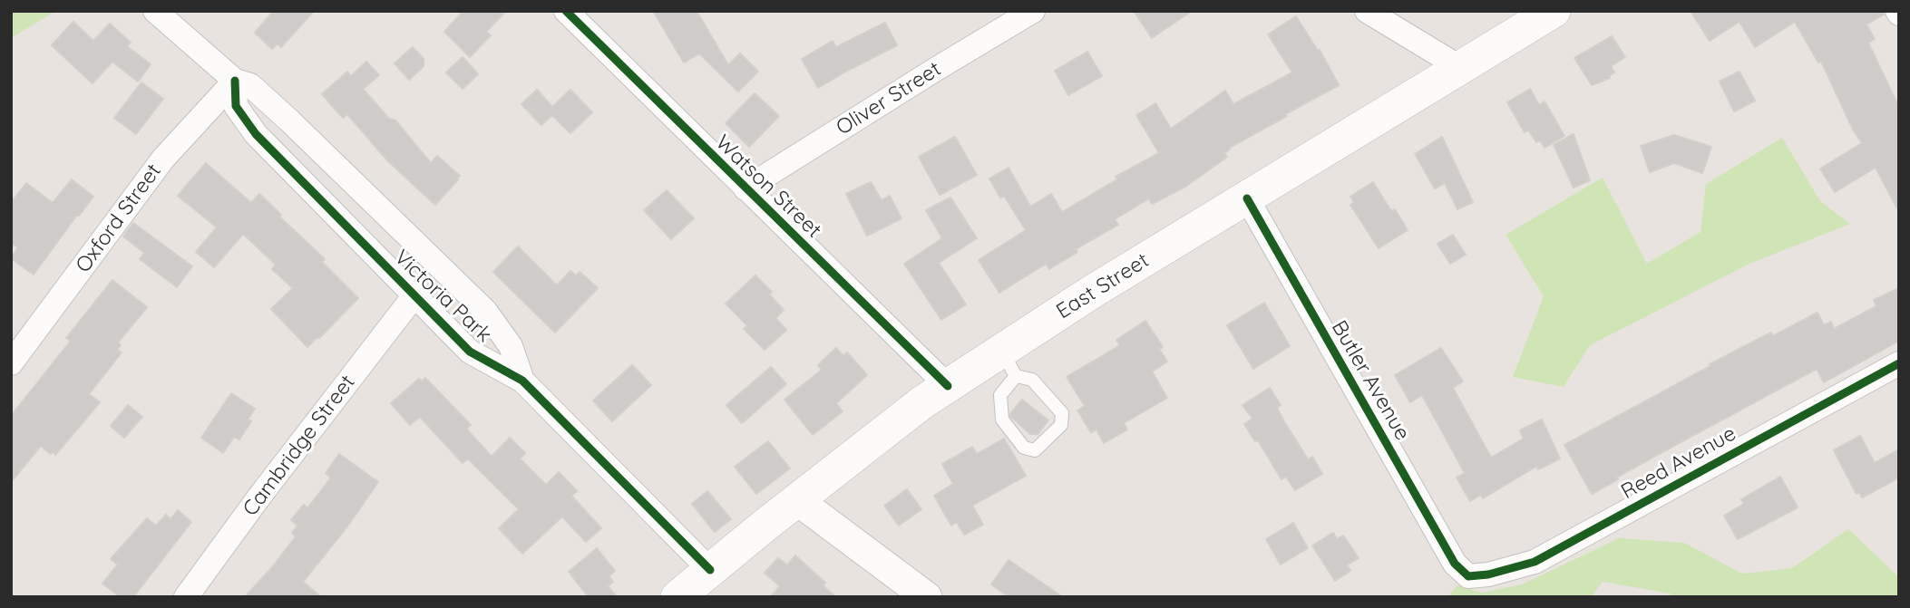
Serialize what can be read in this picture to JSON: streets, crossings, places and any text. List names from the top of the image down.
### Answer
{
  "streets": {
    "main road": ["East Street"],
    "street": [
      "Oliver Street",
      "Watson Street",
      "Oxford Street",
      "Victoria Park",
      "Butler Avenue",
      "Cambridge Street",
      "Reed Avenue"
    ]
  },
  "crossings": [
    ["Oliver Street", "Watson Street"],
    ["Watson Street", "East Street"],
    ["Oxford Street", "Victoria Park"],
    ["East Street", "Victoria Park"],
    ["East Street", "Butler Avenue"],
    ["Victoria Park", "Cambridge Street"],
    ["Butler Avenue", "Reed Avenue"]
  ]
}
